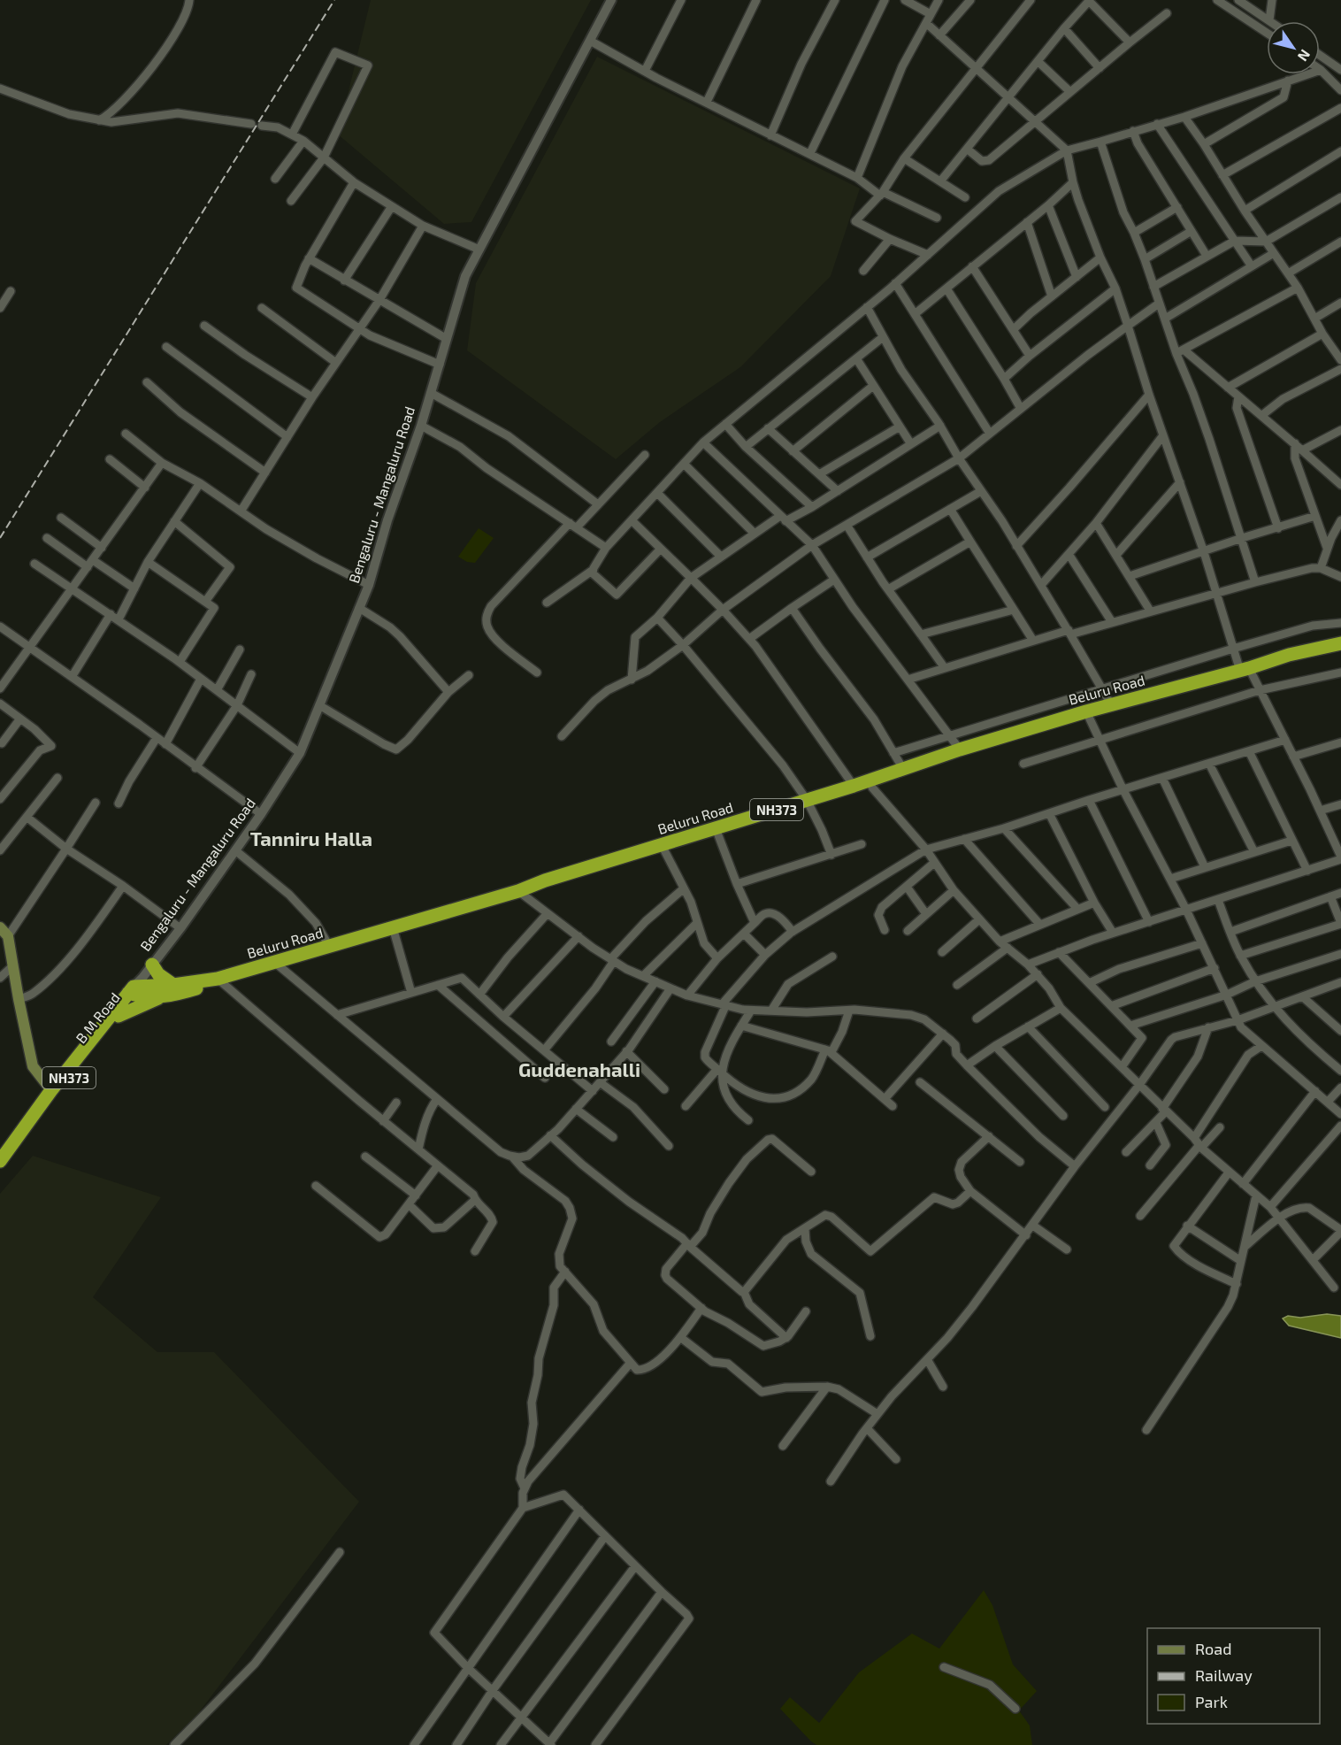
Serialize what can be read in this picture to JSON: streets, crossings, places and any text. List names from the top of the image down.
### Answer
{
  "streets": {
    "highway": [
      "Bengaluru - Mangaluru Road",
      "Beluru Road",
      "NH373",
      "B M Road"
    ]
  },
  "crossings": [
    ["Bengaluru - Mangaluru Road", "Beluru Road"],
    ["Bengaluru - Mangaluru Road", "B M Road"],
    ["Beluru Road", "B M Road"]
  ],
  "districts": ["Tanniru Halla", "Guddenahalli"],
  "legend": ["Road", "Railway", "Park"],
  "north": "bottom right"
}
